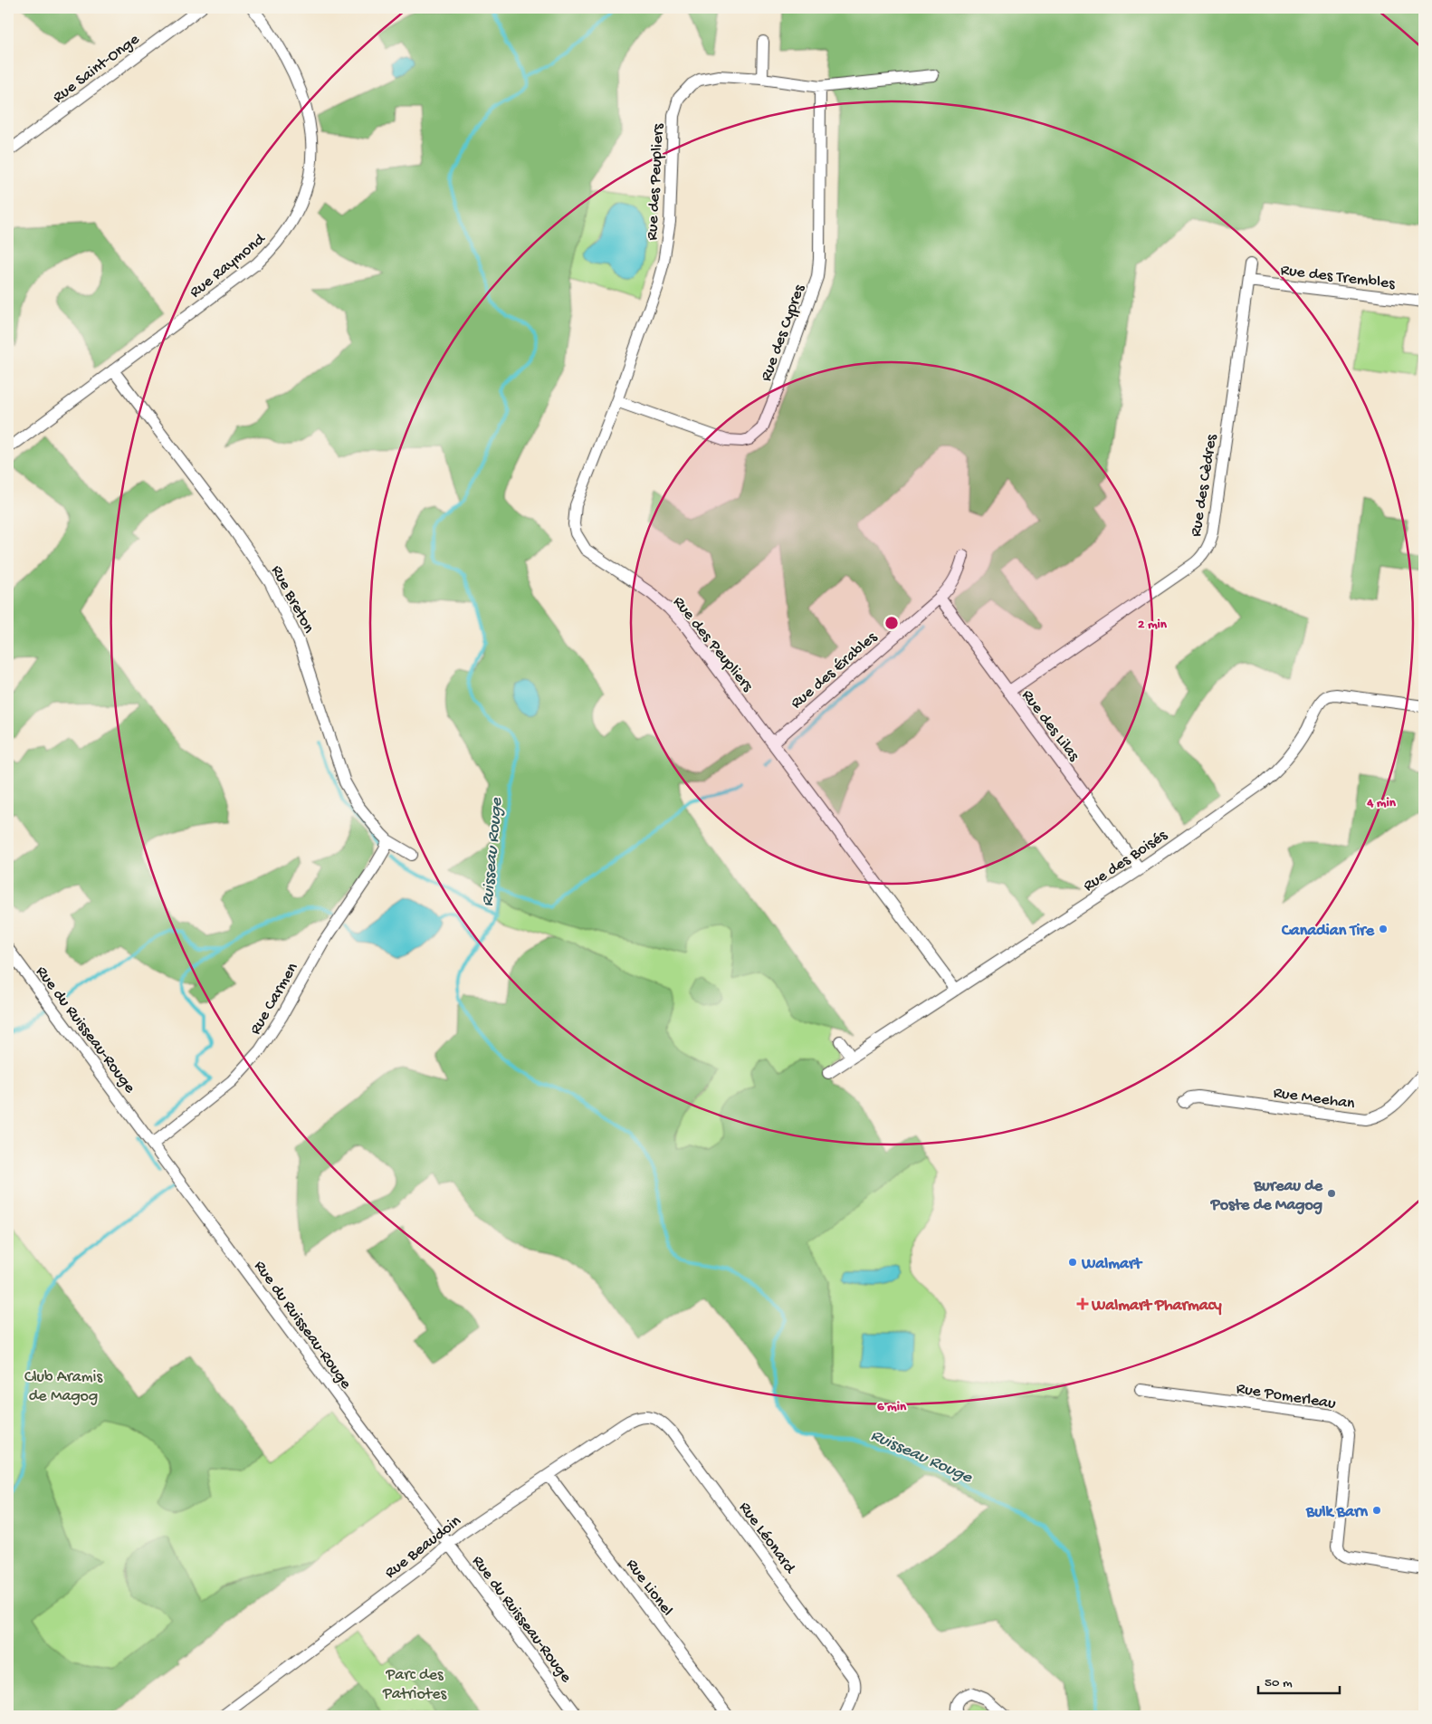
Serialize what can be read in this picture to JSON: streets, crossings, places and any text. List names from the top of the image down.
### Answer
{
  "streets": {
    "street": [
      "Rue Saint-Onge",
      "Rue des Peupliers",
      "Rue Raymond",
      "Rue des Trembles",
      "Rue des Cypres",
      "Rue des Cèdres",
      "Rue Breton",
      "Rue des Érables",
      "Rue des Lilas",
      "Rue des Boisés",
      "Rue Carmen",
      "Rue du Ruisseau-Rouge",
      "Rue Meehan",
      "Rue Pomerleau",
      "Rue Léonard",
      "Rue Beaudoin",
      "Rue Lionel"
    ]
  },
  "crossings": [
    ["Rue des Peupliers", "Rue des Cypres"],
    ["Rue des Peupliers", "Rue des Érables"],
    ["Rue des Peupliers", "Rue des Boisés"],
    ["Rue Raymond", "Rue Breton"],
    ["Rue des Trembles", "Rue des Cèdres"],
    ["Rue des Cèdres", "Rue des Lilas"],
    ["Rue Breton", "Rue Carmen"],
    ["Rue des Érables", "Rue des Lilas"],
    ["Rue des Lilas", "Rue des Boisés"],
    ["Rue Carmen", "Rue du Ruisseau-Rouge"],
    ["Rue du Ruisseau-Rouge", "Rue Beaudoin"],
    ["Rue Léonard", "Rue Beaudoin"],
    ["Rue Beaudoin", "Rue Lionel"]
  ],
  "water": ["Ruisseau Rouge"],
  "parks": ["Club Aramis de Magog", "Parc des Patriotes"],
  "places": {
    "other": [
      "Canadian Tire",
      "Bureau de Poste de Magog",
      "Walmart",
      "Bulk Barn"
    ],
    "health": ["Walmart Pharmacy"]
  },
  "scale_bar": "50 m",
  "rings": ["2 min", "4 min", "6 min"]
}
